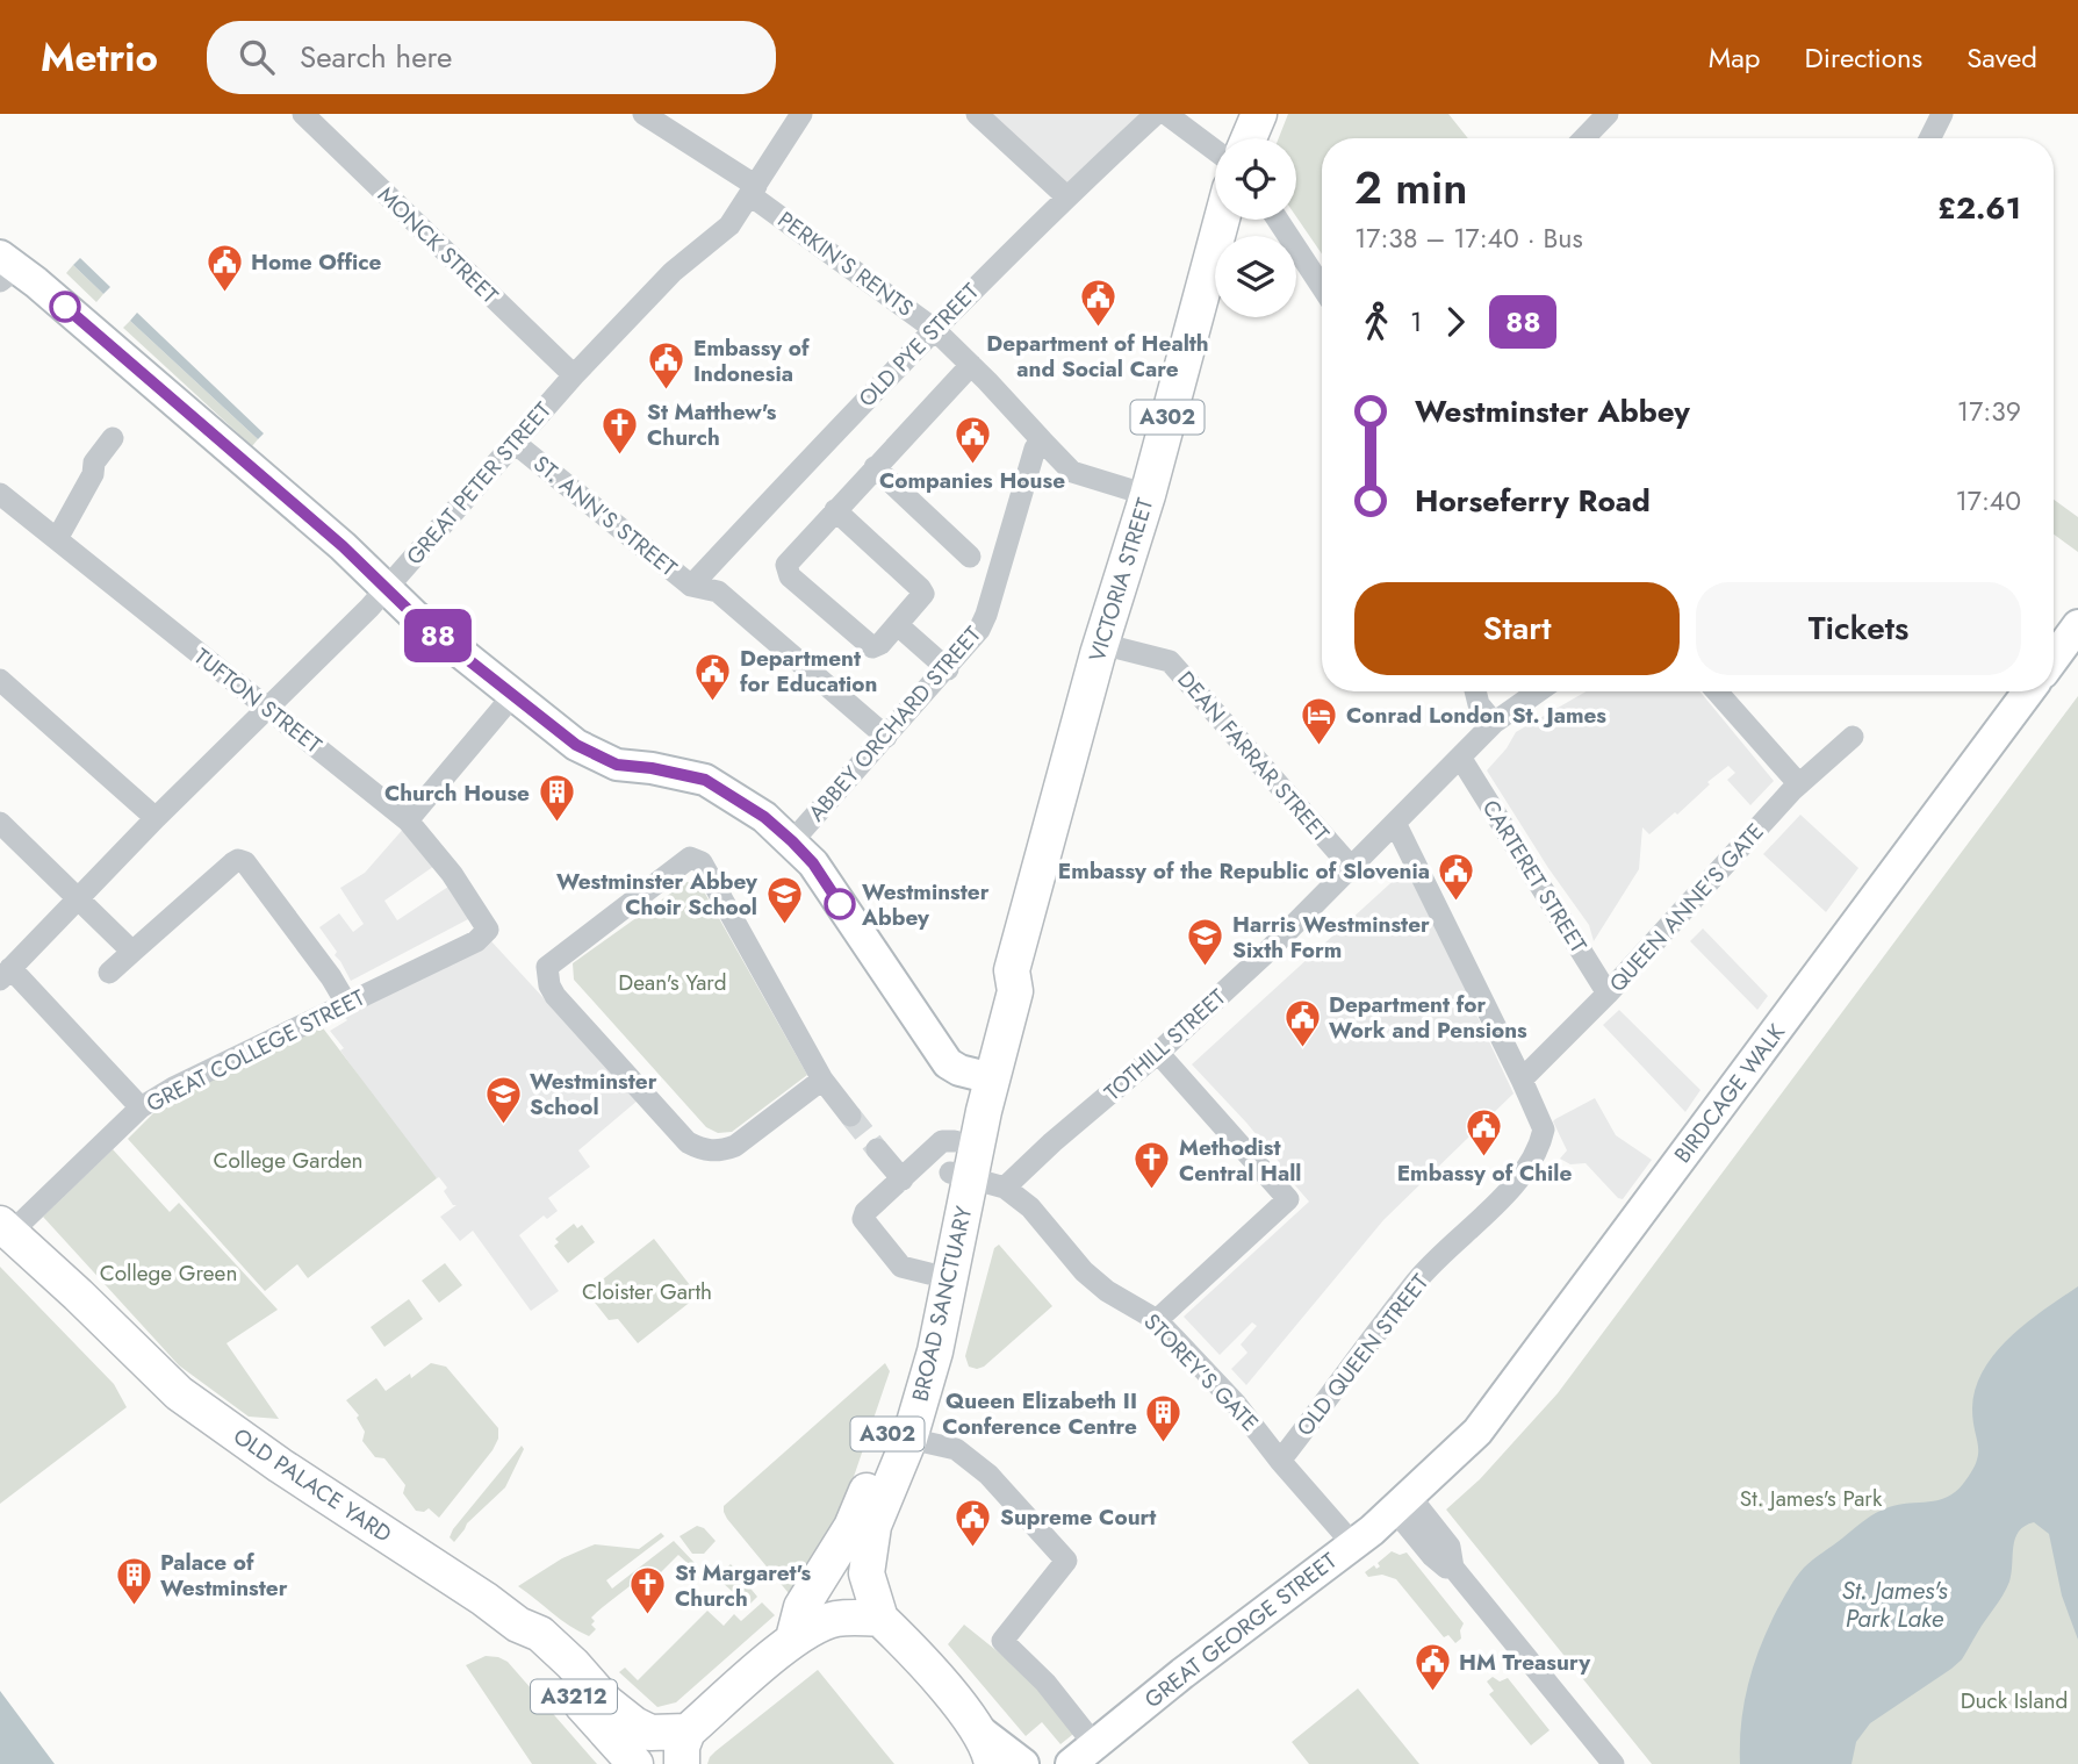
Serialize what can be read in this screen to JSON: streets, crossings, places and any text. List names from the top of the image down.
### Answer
{
  "streets": {
    "main road": [
      "A302",
      "VICTORIA STREET",
      "BROAD SANCTUARY",
      "OLD PALACE YARD",
      "A3212"
    ],
    "street": [
      "MONCK STREET",
      "PERKIN'S RENTS",
      "OLD PYE STREET",
      "GREAT PETER STREET",
      "ST. ANN'S STREET",
      "TUFTON STREET",
      "ABBEY ORCHARD STREET",
      "DEAN FARRAR STREET",
      "CARTERET STREET",
      "QUEEN ANNE'S GATE",
      "TOTHILL STREET",
      "GREAT COLLEGE STREET",
      "BIRDCAGE WALK",
      "OLD QUEEN STREET",
      "STOREY'S GATE",
      "GREAT GEORGE STREET"
    ]
  },
  "crossings": [
    ["MONCK STREET", "GREAT PETER STREET"],
    ["PERKIN'S RENTS", "OLD PYE STREET"],
    ["PERKIN'S RENTS", "GREAT PETER STREET"],
    ["PERKIN'S RENTS", "ABBEY ORCHARD STREET"],
    ["OLD PYE STREET", "ST. ANN'S STREET"],
    ["A302", "BROAD SANCTUARY"],
    ["GREAT PETER STREET", "ST. ANN'S STREET"],
    ["GREAT PETER STREET", "TUFTON STREET"],
    ["ST. ANN'S STREET", "ABBEY ORCHARD STREET"],
    ["VICTORIA STREET", "DEAN FARRAR STREET"],
    ["VICTORIA STREET", "BROAD SANCTUARY"],
    ["TUFTON STREET", "GREAT COLLEGE STREET"],
    ["DEAN FARRAR STREET", "TOTHILL STREET"],
    ["CARTERET STREET", "QUEEN ANNE'S GATE"],
    ["CARTERET STREET", "TOTHILL STREET"],
    ["QUEEN ANNE'S GATE", "OLD QUEEN STREET"],
    ["TOTHILL STREET", "STOREY'S GATE"],
    ["GREAT COLLEGE STREET", "OLD PALACE YARD"],
    ["BIRDCAGE WALK", "GREAT GEORGE STREET"],
    ["BROAD SANCTUARY", "STOREY'S GATE"],
    ["OLD QUEEN STREET", "STOREY'S GATE"],
    ["STOREY'S GATE", "GREAT GEORGE STREET"],
    ["OLD PALACE YARD", "A3212"]
  ],
  "water": ["St. James's Park Lake"],
  "parks": [
    "Dean's Yard",
    "College Garden",
    "College Green",
    "Cloister Garth",
    "St. James's Park",
    "Duck Island"
  ],
  "places": {
    "public building": [
      "Home Office",
      "Department of Health and Social Care",
      "Embassy of Indonesia",
      "Companies House",
      "Department for Education",
      "Embassy of the Republic of Slovenia",
      "Department for Work and Pensions",
      "Embassy of Chile",
      "Supreme Court",
      "HM Treasury"
    ],
    "church": ["St Matthew's Church", "Methodist Central Hall", "St Margaret's Church"],
    "hotel": ["Conrad London St. James"],
    "building": ["Church House", "Queen Elizabeth II Conference Centre", "Palace of Westminster"],
    "other": ["Westminster Abbey"],
    "school or university": ["Westminster Abbey Choir School", "Harris Westminster Sixth Form", "Westminster School"]
  },
  "lines": ["bus line 88"],
  "page": {
    "header": "Metrio",
    "search": "Search here",
    "nav": ["Map", "Directions", "Saved"],
    "on_map": "88",
    "heading": ["2 min", "17:38 – 17:40 · Bus", "£2.61"],
    "legs": ["1", "88"],
    "list": [
      {
        "name": "Westminster Abbey",
        "value": "17:39"
      },
      {
        "name": "Horseferry Road",
        "value": "17:40"
      }
    ],
    "buttons": ["Start", "Tickets"]
  }
}
